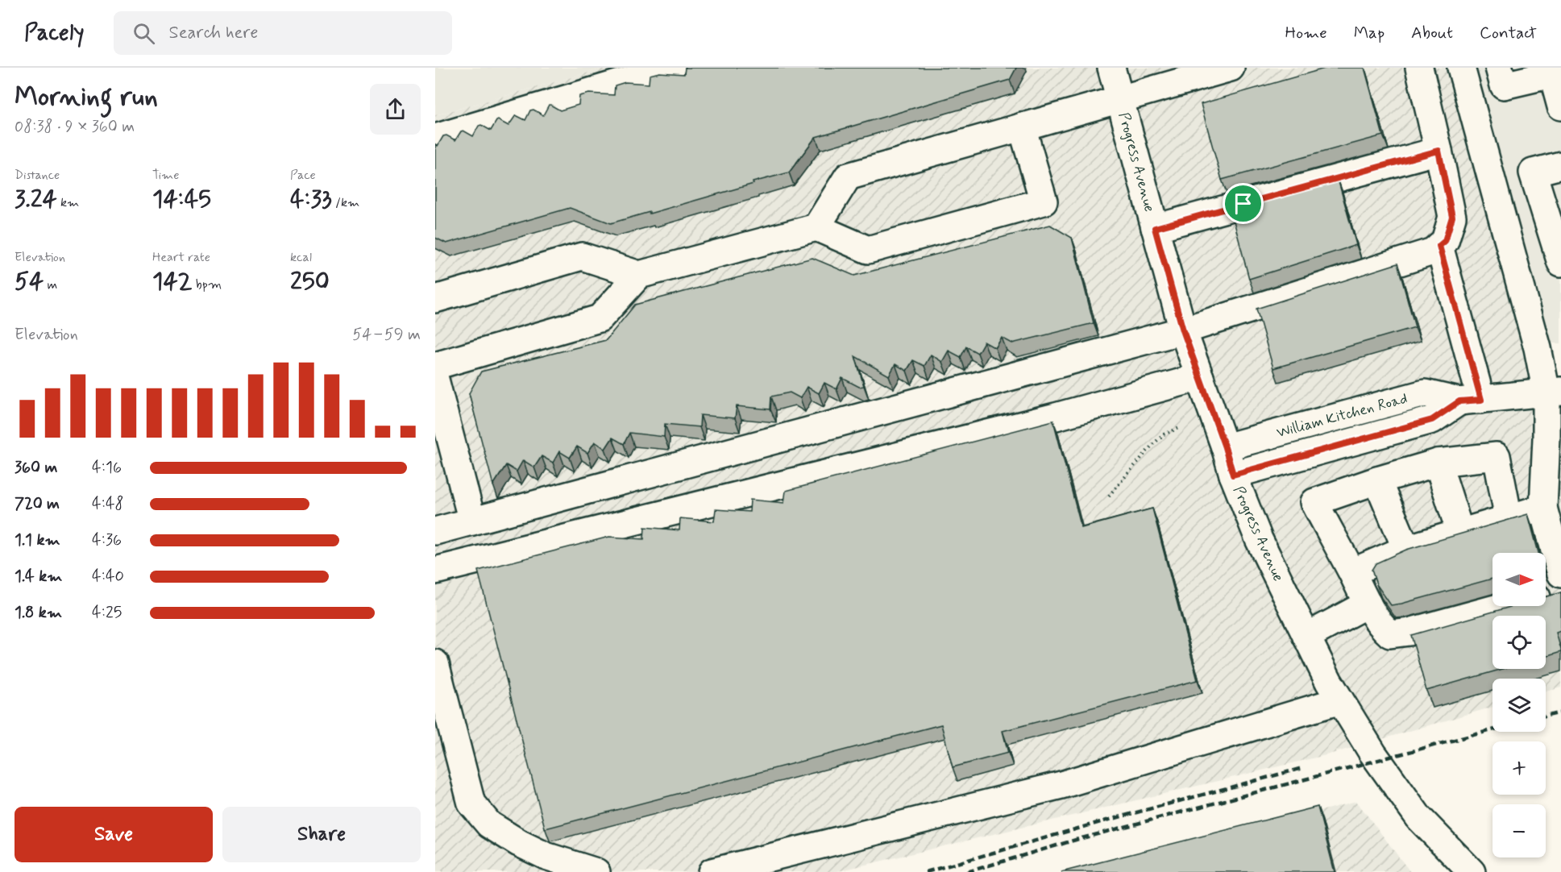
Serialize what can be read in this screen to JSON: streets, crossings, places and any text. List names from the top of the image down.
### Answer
{
  "streets": {
    "main road": ["Progress Avenue", "William Kitchen Road"]
  },
  "crossings": [
    ["Progress Avenue", "William Kitchen Road"]
  ],
  "north": "right",
  "page": {
    "header": "Pacely",
    "search": "Search here",
    "nav": [
      "Home",
      "Map",
      "About",
      "Contact"
    ],
    "heading": ["Morning run", "08:38 · 9 × 360 m"],
    "stats": [
      ["Distance", "3.24 km"],
      ["Time", "14:45"],
      ["Pace", "4:33 /km"],
      ["Elevation", "54 m"],
      ["Heart rate", "142 bpm"],
      ["kcal", "250"]
    ],
    "chart": ["Elevation", "54–59 m"],
    "list": [
      {
        "name": "360 m",
        "note": "4:16"
      },
      {
        "name": "720 m",
        "note": "4:48"
      },
      {
        "name": "1.1 km",
        "note": "4:36"
      },
      {
        "name": "1.4 km",
        "note": "4:40"
      },
      {
        "name": "1.8 km",
        "note": "4:25"
      }
    ],
    "map_buttons": ["+", "−"],
    "buttons": ["Save", "Share"]
  }
}
